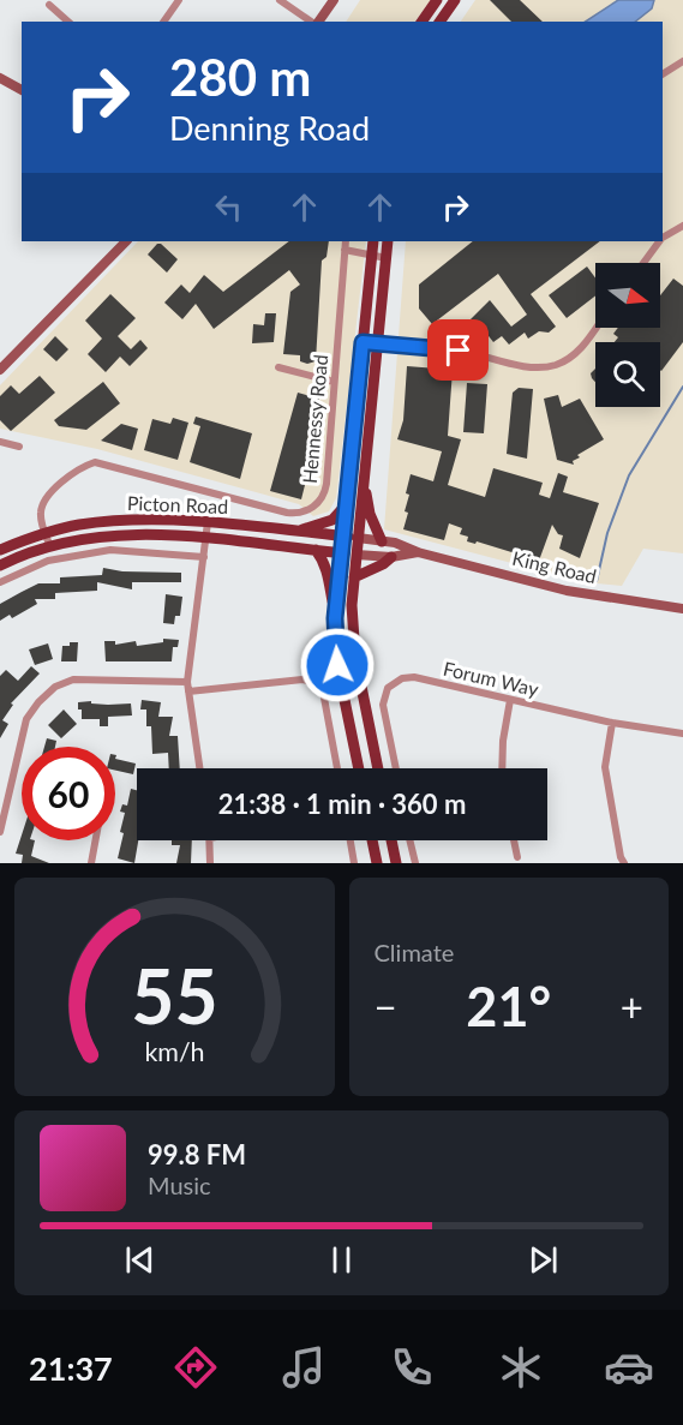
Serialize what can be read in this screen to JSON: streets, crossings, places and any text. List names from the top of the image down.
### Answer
{
  "streets": {
    "main road": ["Picton Road"],
    "street": ["Hennessy Road", "King Road", "Forum Way"]
  },
  "crossings": [
    ["Hennessy Road", "Picton Road"],
    ["Picton Road", "King Road"]
  ],
  "north": "right",
  "page": {
    "turn": ["280 m", "Denning Road"],
    "limit": "60",
    "trip": "21:38 · 1 min · 360 m",
    "tile": "Climate",
    "heat": ["−", "21°", "+"],
    "song": ["99.8 FM", "Music"],
    "tabs": "21:37",
    "gauge": ["55", "km/h"]
  }
}
